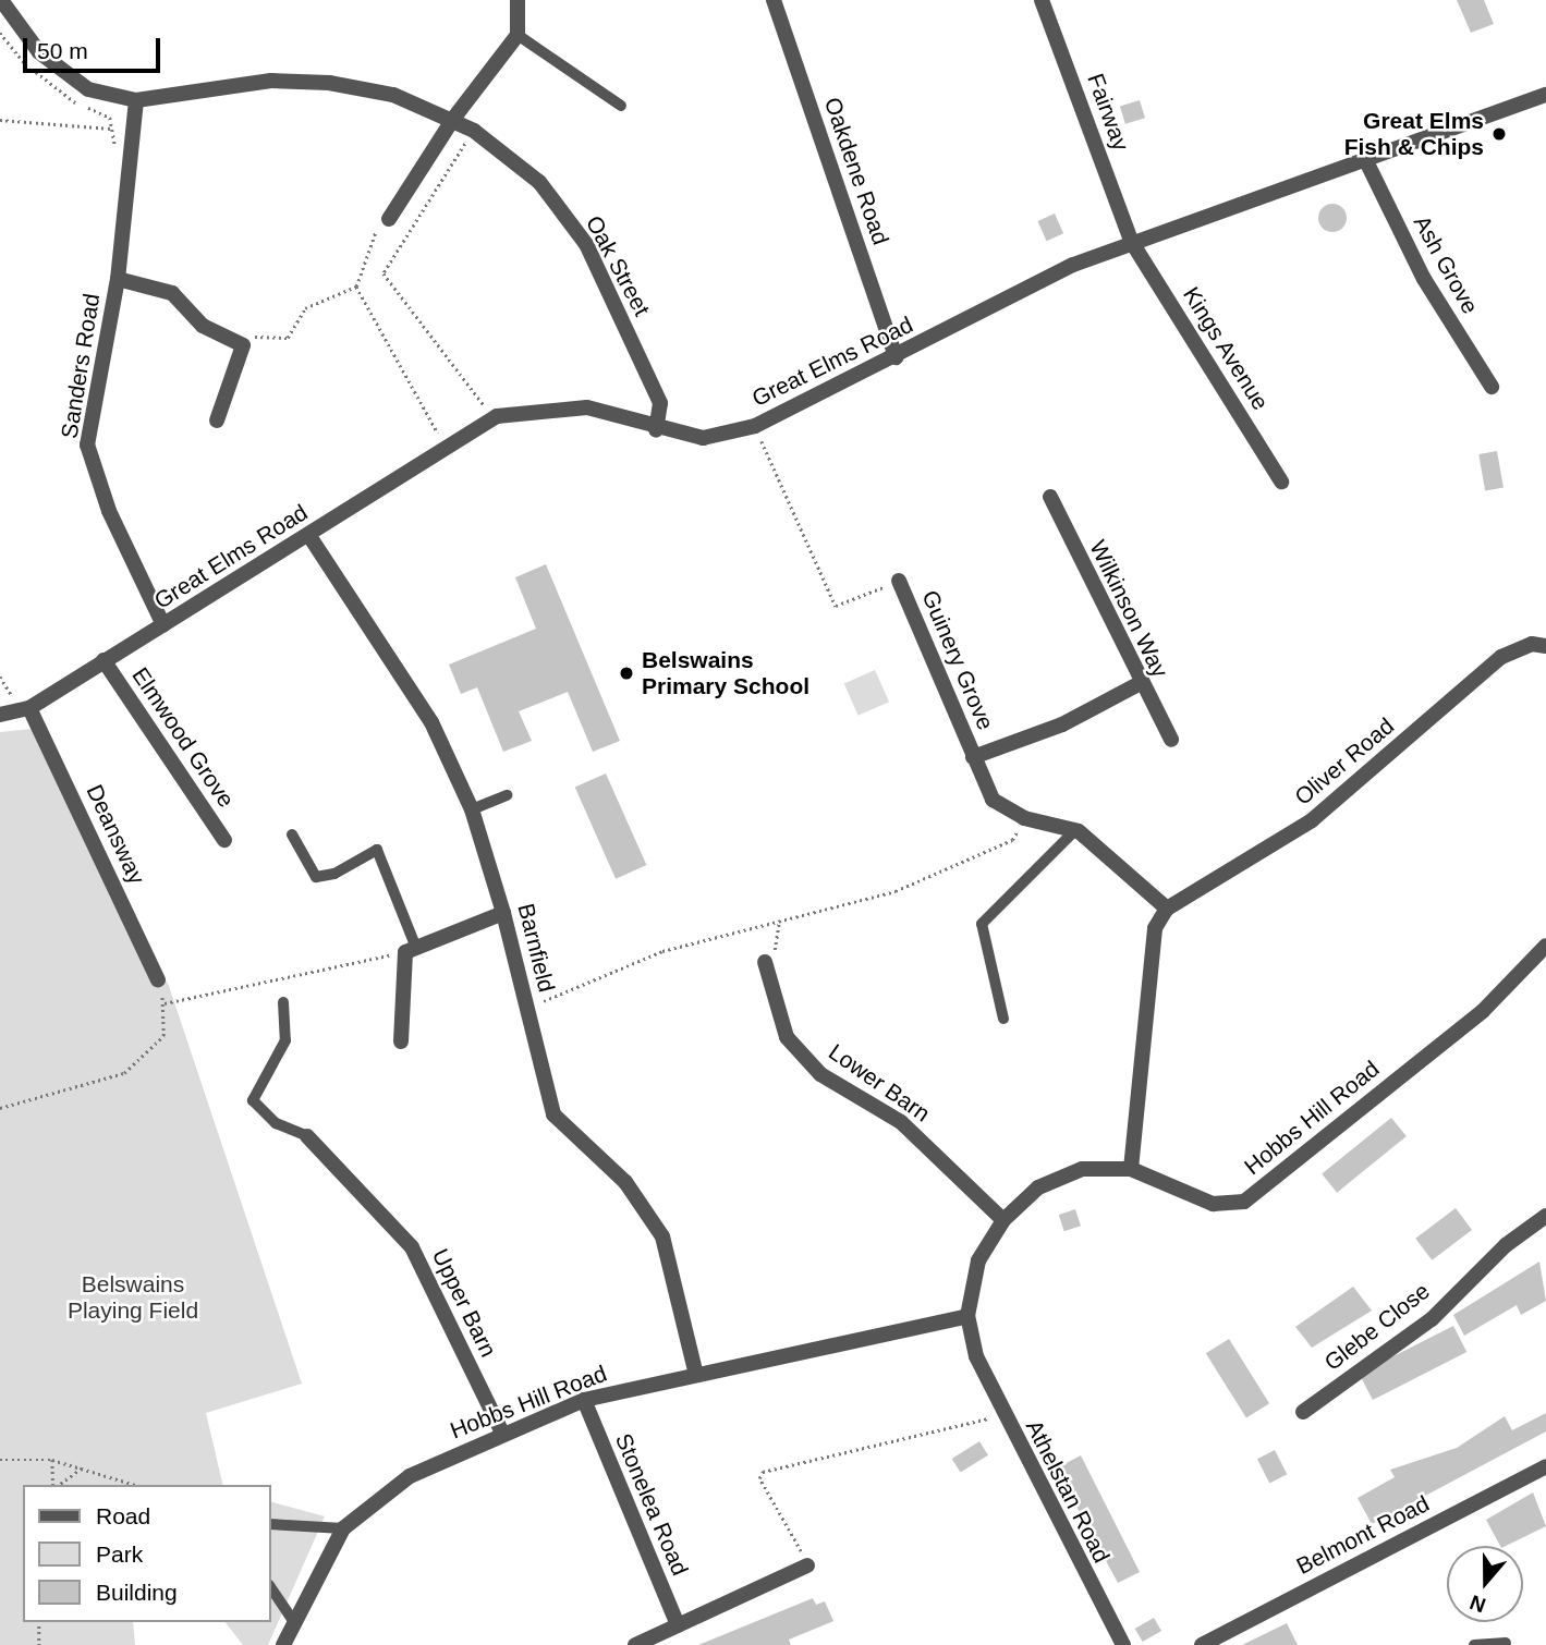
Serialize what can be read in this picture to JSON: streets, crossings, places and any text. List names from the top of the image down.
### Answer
{
  "streets": {
    "street": [
      "Fairway",
      "Oakdene Road",
      "Ash Grove",
      "Oak Street",
      "Kings Avenue",
      "Great Elms Road",
      "Sanders Road",
      "Wilkinson Way",
      "Guinery Grove",
      "Elmwood Grove",
      "Oliver Road",
      "Deansway",
      "Barnfield",
      "Lower Barn",
      "Hobbs Hill Road",
      "Upper Barn",
      "Glebe Close",
      "Athelstan Road",
      "Stonelea Road",
      "Belmont Road"
    ]
  },
  "crossings": [
    ["Fairway", "Kings Avenue"],
    ["Fairway", "Great Elms Road"],
    ["Oakdene Road", "Great Elms Road"],
    ["Ash Grove", "Great Elms Road"],
    ["Oak Street", "Great Elms Road"],
    ["Oak Street", "Sanders Road"],
    ["Kings Avenue", "Great Elms Road"],
    ["Great Elms Road", "Sanders Road"],
    ["Great Elms Road", "Elmwood Grove"],
    ["Great Elms Road", "Deansway"],
    ["Great Elms Road", "Barnfield"],
    ["Wilkinson Way", "Guinery Grove"],
    ["Barnfield", "Hobbs Hill Road"],
    ["Lower Barn", "Hobbs Hill Road"],
    ["Hobbs Hill Road", "Upper Barn"],
    ["Hobbs Hill Road", "Athelstan Road"],
    ["Hobbs Hill Road", "Stonelea Road"]
  ],
  "parks": ["Belswains Playing Field"],
  "places": ["Great Elms Fish & Chips", "Belswains Primary School"],
  "legend": ["Road", "Park", "Building"],
  "scale_bar": "50 m",
  "north": "bottom"
}
